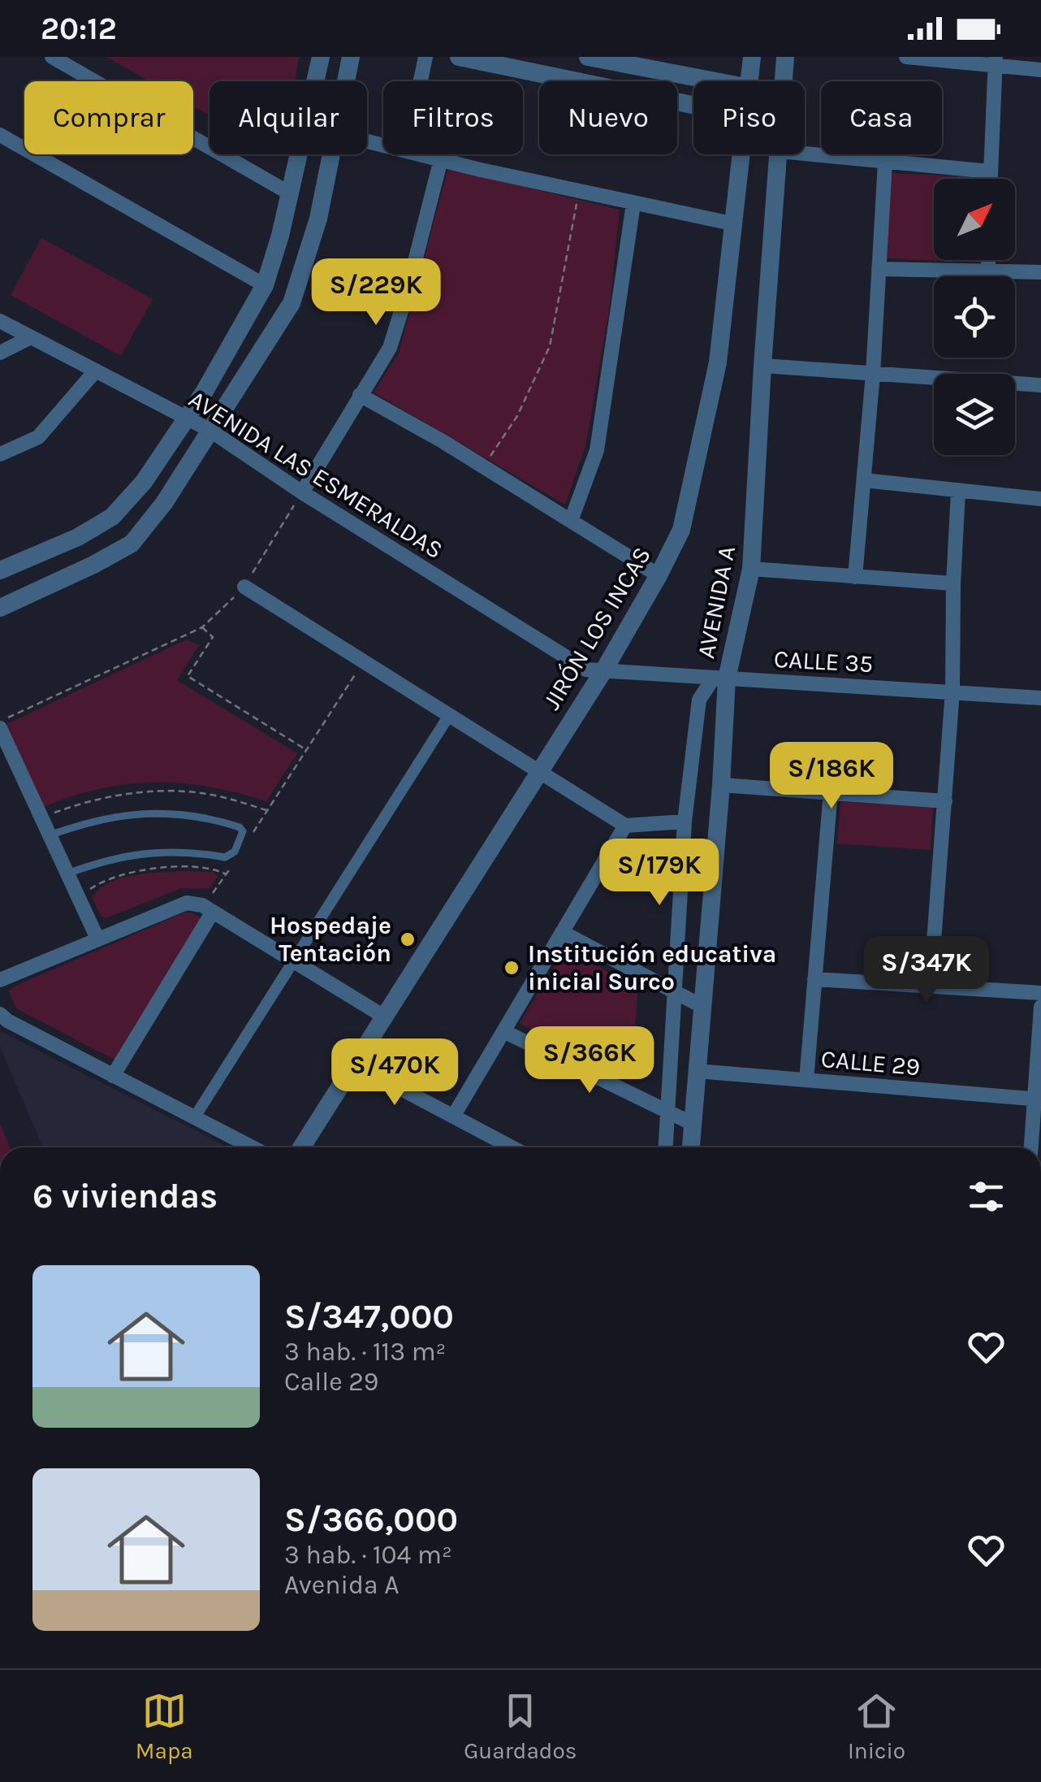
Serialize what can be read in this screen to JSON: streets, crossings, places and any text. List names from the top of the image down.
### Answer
{
  "streets": {
    "street": [
      "AVENIDA LAS ESMERALDAS",
      "AVENIDA A",
      "JIRÓN LOS INCAS",
      "CALLE 35",
      "CALLE 29"
    ]
  },
  "crossings": [
    ["AVENIDA LAS ESMERALDAS", "JIRÓN LOS INCAS"],
    ["AVENIDA LAS ESMERALDAS", "CALLE 35"],
    ["AVENIDA A", "CALLE 35"],
    ["AVENIDA A", "CALLE 29"],
    ["JIRÓN LOS INCAS", "CALLE 35"]
  ],
  "places": ["Hospedaje Tentación", "Institución educativa inicial Surco"],
  "north": "top right",
  "page": {
    "status": "20:12",
    "chip": [
      "Comprar",
      "Alquilar",
      "Filtros",
      "Nuevo",
      "Piso",
      "Casa"
    ],
    "price": [
      "S/229K",
      "S/186K",
      "S/179K",
      "S/347K",
      "S/366K",
      "S/470K"
    ],
    "heading": "6 viviendas",
    "list": [
      {
        "name": "S/347,000",
        "note": "3 hab. · 113 m² · Calle 29"
      },
      {
        "name": "S/366,000",
        "note": "3 hab. · 104 m² · Avenida A"
      }
    ],
    "tabs": ["Mapa", "Guardados", "Inicio"]
  }
}
